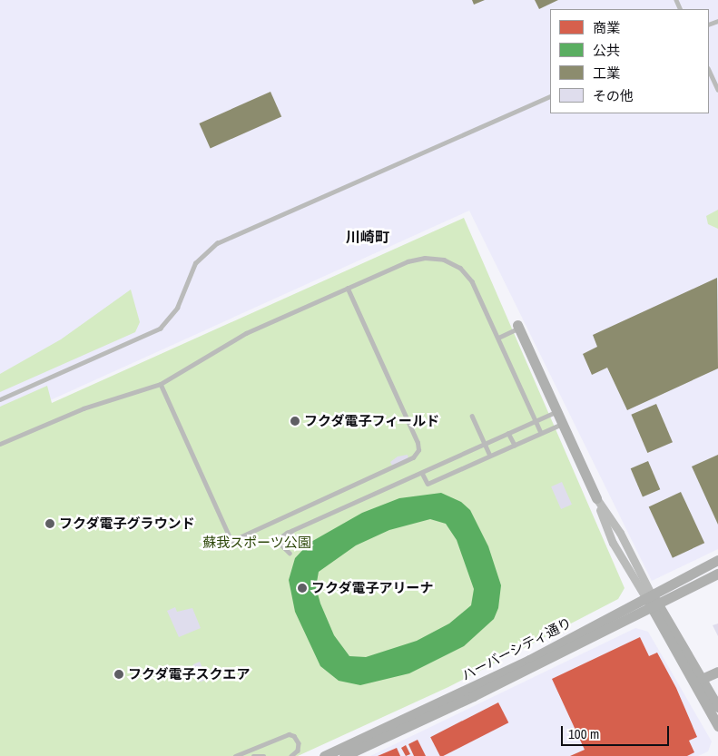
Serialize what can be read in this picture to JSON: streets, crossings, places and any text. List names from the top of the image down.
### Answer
{
  "streets": {
    "street": ["ハーバーシティ通り"]
  },
  "districts": ["川崎町"],
  "parks": ["蘇我スポーツ公園"],
  "places": [
    "フクダ電子フィールド",
    "フクダ電子グラウンド",
    "フクダ電子アリーナ",
    "フクダ電子スクエア"
  ],
  "legend": [
    "商業",
    "公共",
    "工業",
    "その他"
  ],
  "scale_bar": "100 m"
}
